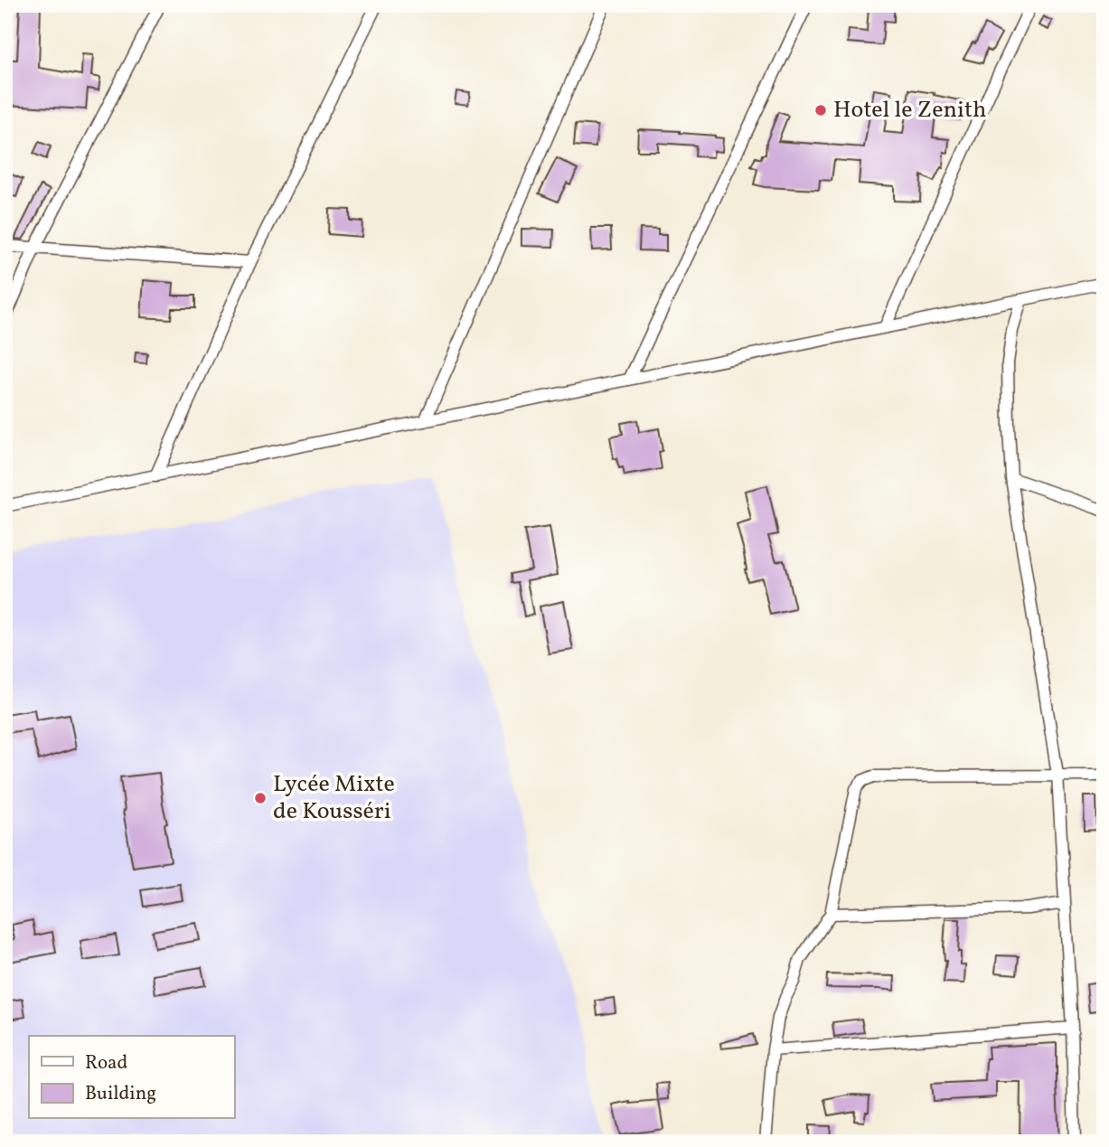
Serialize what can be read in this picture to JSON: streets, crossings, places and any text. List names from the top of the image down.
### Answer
{
  "places": ["Hotel le Zenith", "Lycée Mixte de Kousséri"],
  "legend": ["Road", "Building"]
}
